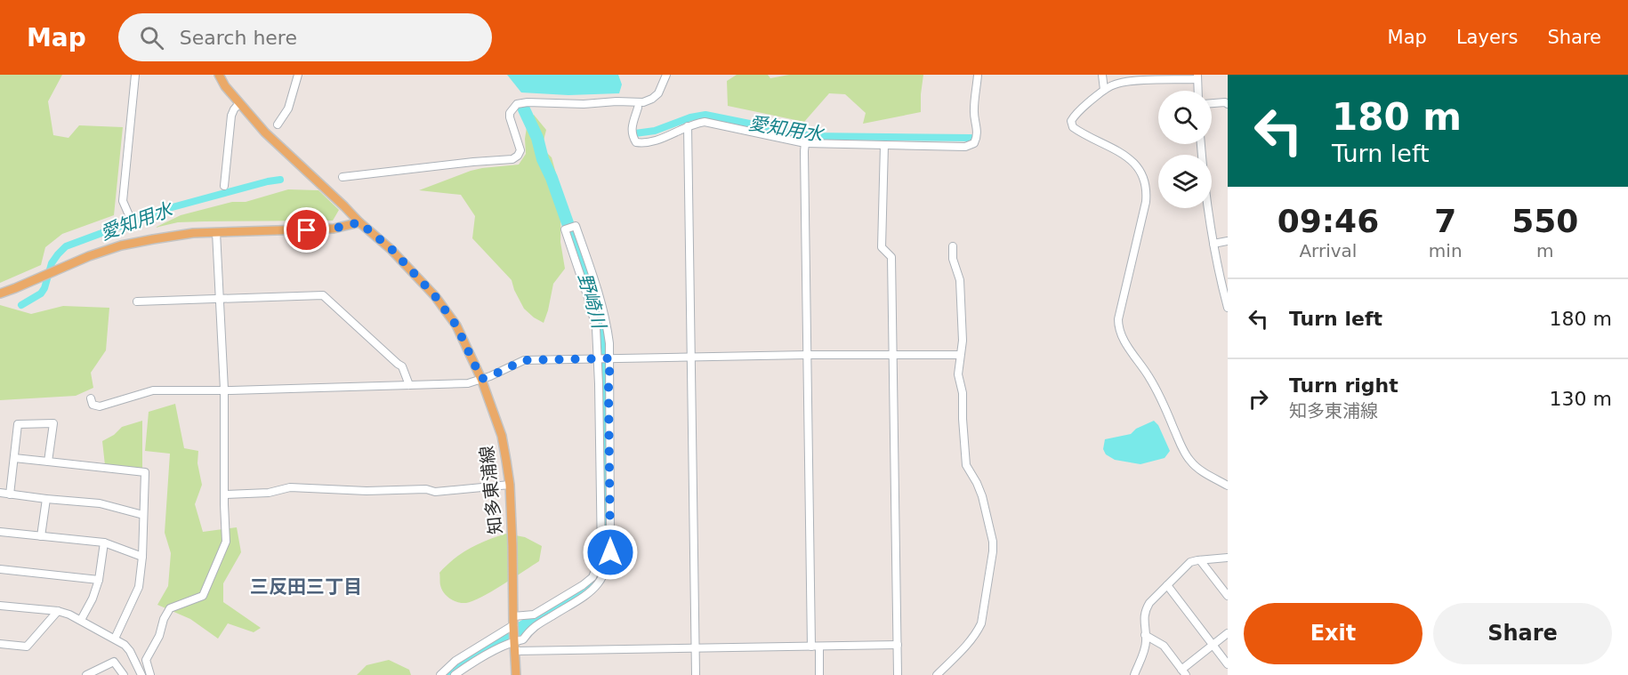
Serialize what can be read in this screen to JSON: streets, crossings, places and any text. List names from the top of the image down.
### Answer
{
  "streets": {
    "main road": ["知多東浦線"]
  },
  "districts": ["三反田三丁目"],
  "water": ["愛知用水", "野崎川"],
  "page": {
    "header": "Map",
    "search": "Search here",
    "nav": ["Map", "Layers", "Share"],
    "turn": ["180 m", "Turn left"],
    "eta": [
      "09:46",
      "Arrival",
      "7",
      "min",
      "550",
      "m"
    ],
    "list": [
      {
        "name": "Turn left",
        "value": "180 m"
      },
      {
        "name": "Turn right",
        "note": "知多東浦線",
        "value": "130 m"
      }
    ],
    "buttons": ["Exit", "Share"]
  }
}
